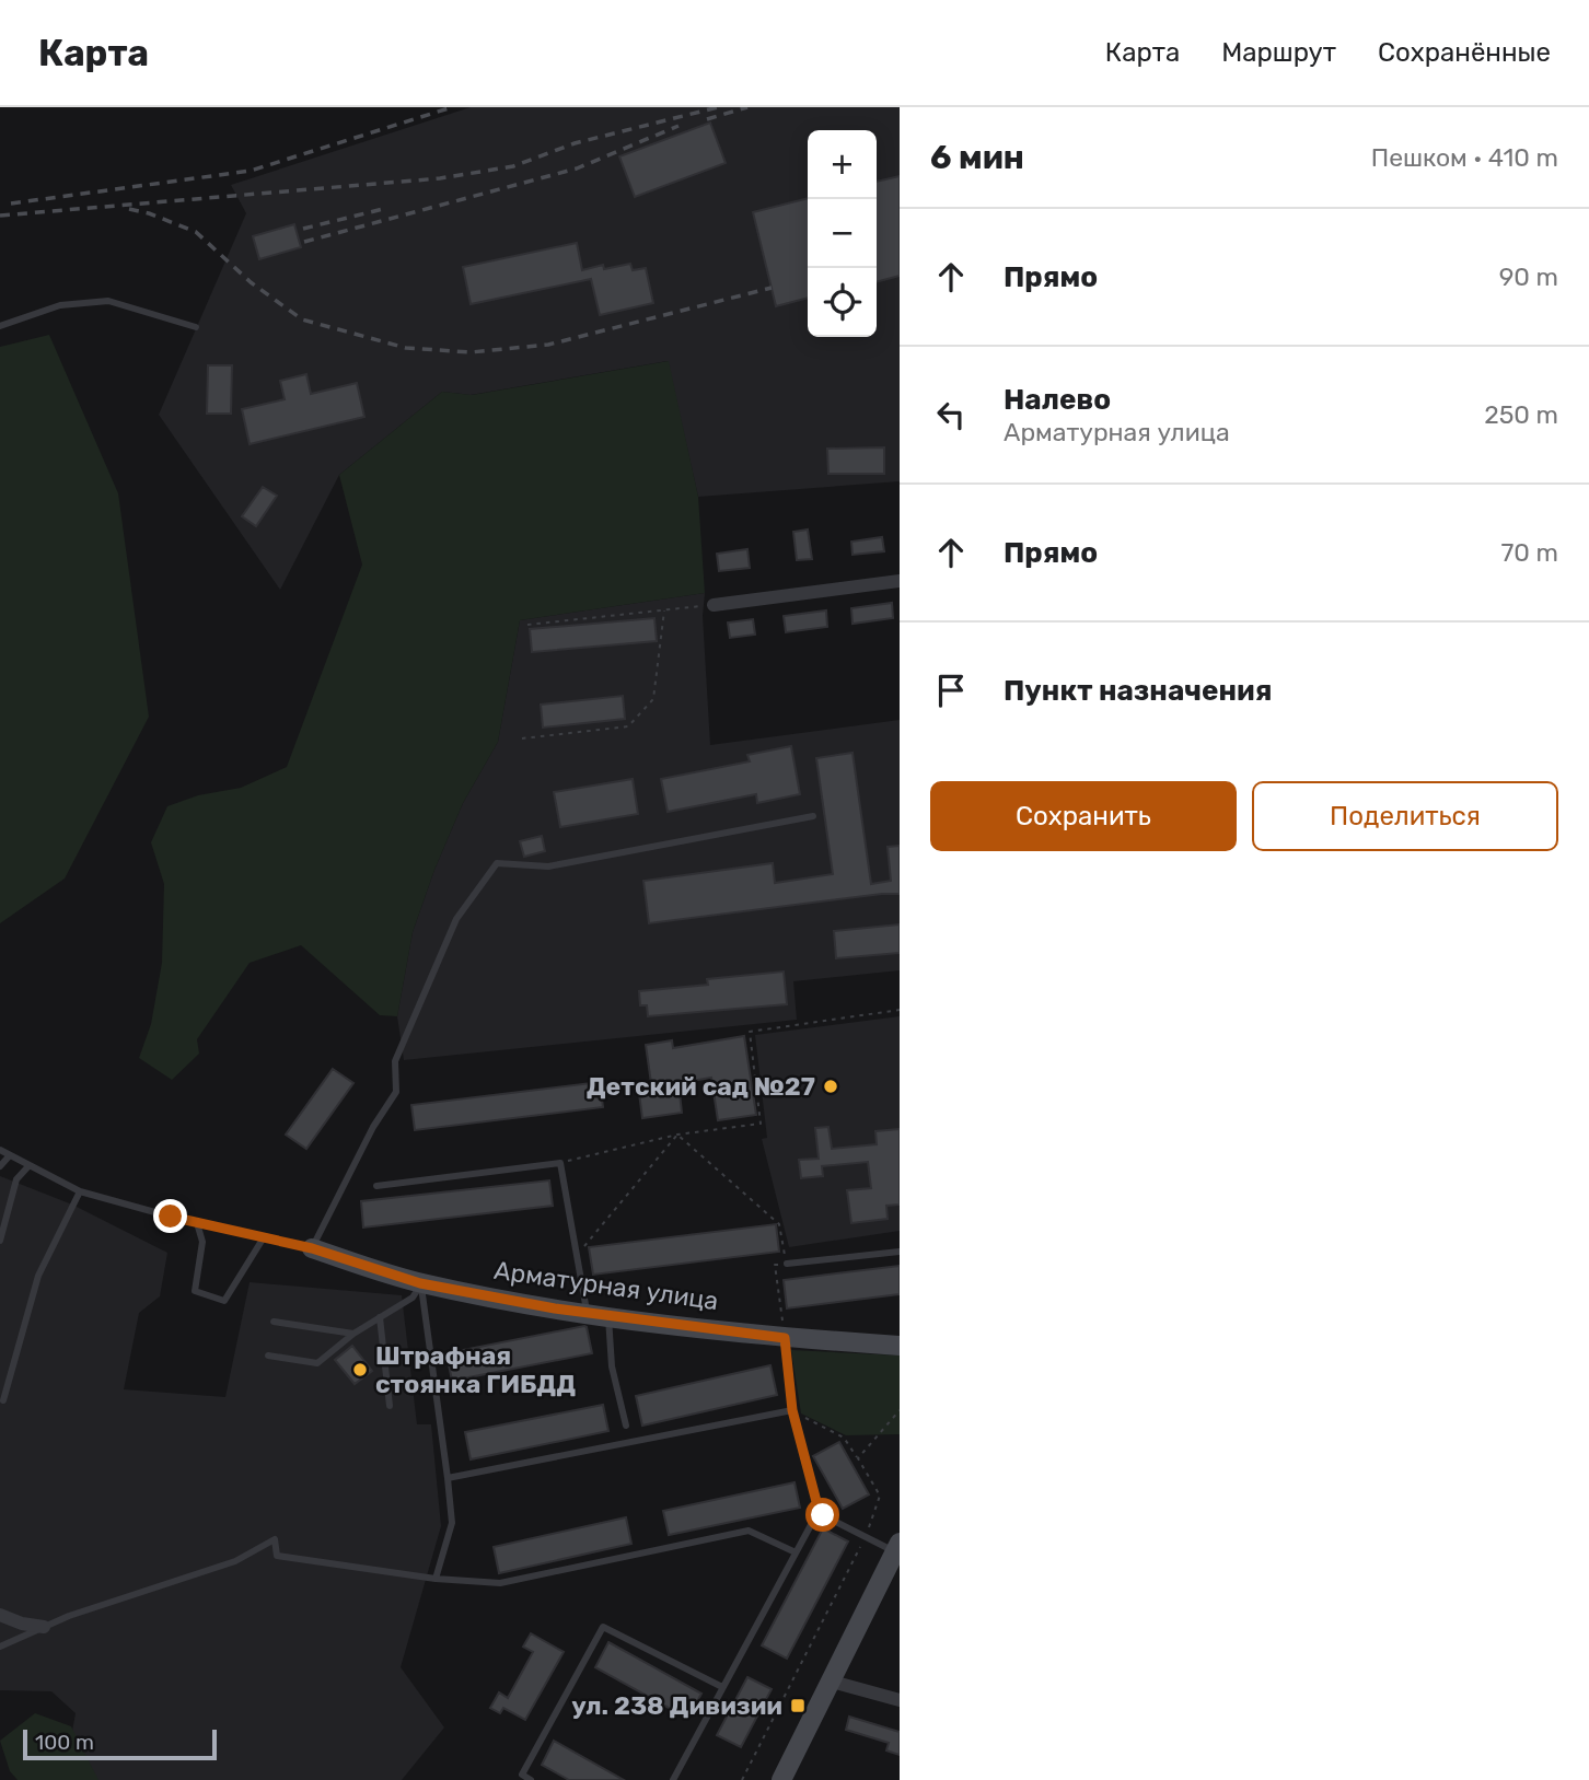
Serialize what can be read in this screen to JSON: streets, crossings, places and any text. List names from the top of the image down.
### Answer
{
  "streets": {
    "street": ["Арматурная улица"]
  },
  "places": {
    "other": ["Детский сад №27", "Штрафная стоянка ГИБДД"],
    "transit": ["ул. 238 Дивизии"]
  },
  "scale_bar": "100 m",
  "page": {
    "header": "Карта",
    "nav": ["Карта", "Маршрут", "Сохранённые"],
    "heading": ["6 мин", "Пешком · 410 m"],
    "map_buttons": ["+", "−"],
    "list": [
      ["Прямо", "90 m"],
      ["Налево", "Арматурная улица", "250 m"],
      ["Прямо", "70 m"],
      "Пункт назначения"
    ],
    "buttons": ["Сохранить", "Поделиться"],
    "scale": "100 m"
  }
}
